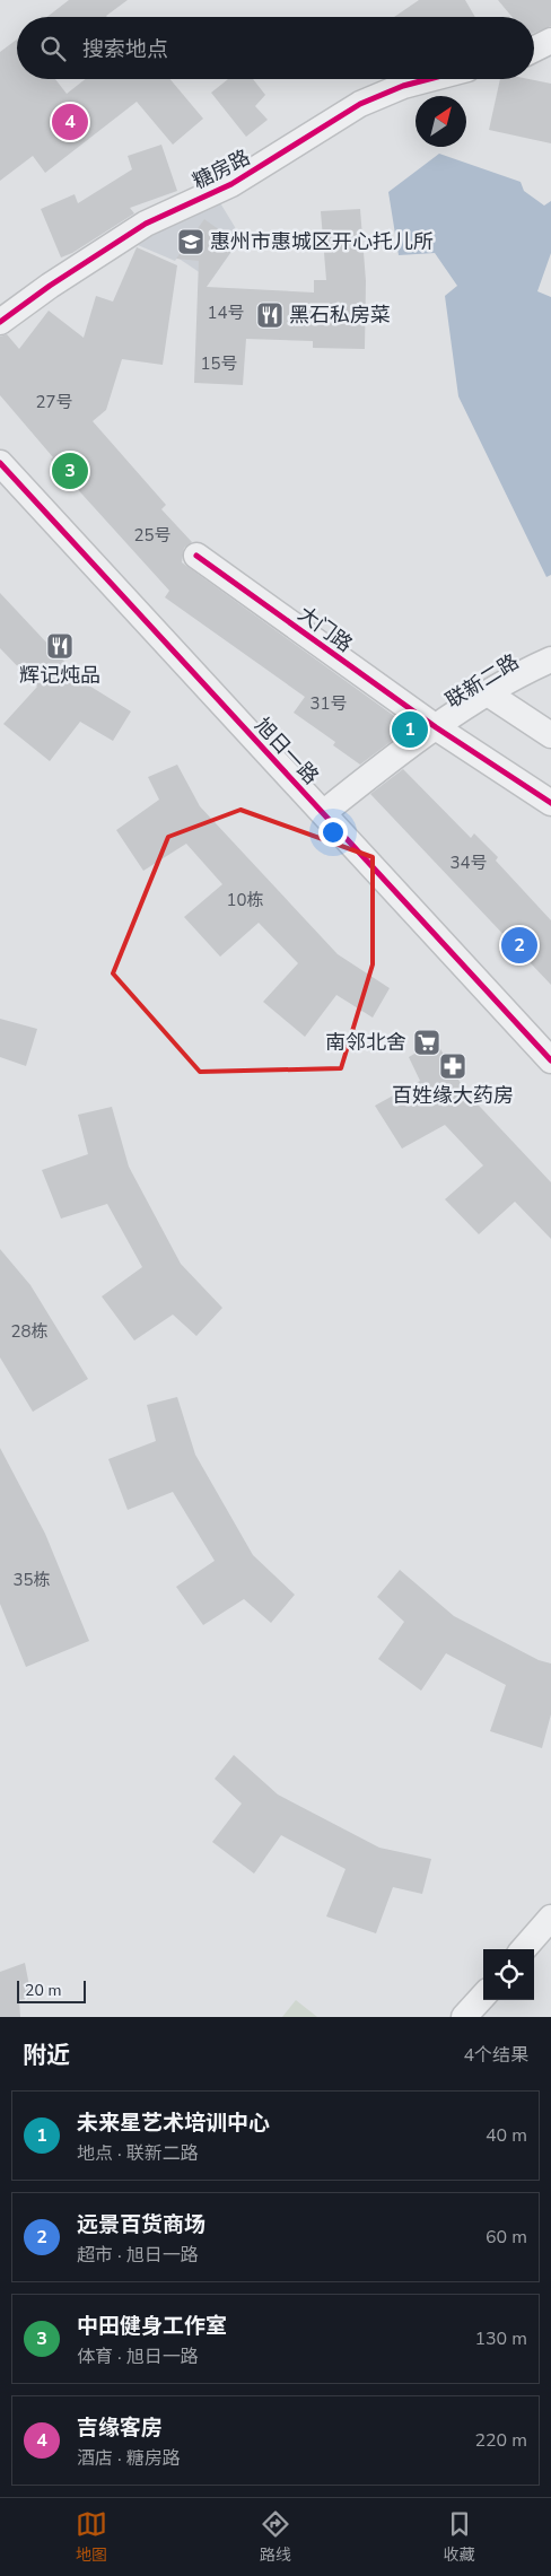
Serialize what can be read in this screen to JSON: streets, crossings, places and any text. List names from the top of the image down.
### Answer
{
  "streets": {
    "street": [
      "糖房路",
      "大门路",
      "联新二路",
      "旭日一路"
    ]
  },
  "crossings": [
    ["大门路", "联新二路"],
    ["联新二路", "旭日一路"]
  ],
  "places": {
    "school or university": ["惠州市惠城区开心托儿所"],
    "restaurant": ["黑石私房菜", "辉记炖品"],
    "supermarket": ["南邻北舍"],
    "pharmacy": ["百姓缘大药房"]
  },
  "house_numbers": [
    "14号",
    "15号",
    "27号",
    "25号",
    "31号",
    "34号",
    "10栋",
    "28栋",
    "35栋"
  ],
  "scale_bar": "20 m",
  "north": "top right",
  "page": {
    "search": "搜索地点",
    "pins": [
      "4",
      "3",
      "1",
      "2"
    ],
    "scale": "20 m",
    "heading": ["附近", "4个结果"],
    "list": [
      {
        "mark": "1",
        "name": "未来星艺术培训中心",
        "note": "地点 · 联新二路",
        "value": "40 m"
      },
      {
        "mark": "2",
        "name": "远景百货商场",
        "note": "超市 · 旭日一路",
        "value": "60 m"
      },
      {
        "mark": "3",
        "name": "中田健身工作室",
        "note": "体育 · 旭日一路",
        "value": "130 m"
      },
      {
        "mark": "4",
        "name": "吉缘客房",
        "note": "酒店 · 糖房路",
        "value": "220 m"
      }
    ],
    "nav": ["地图", "路线", "收藏"]
  }
}
